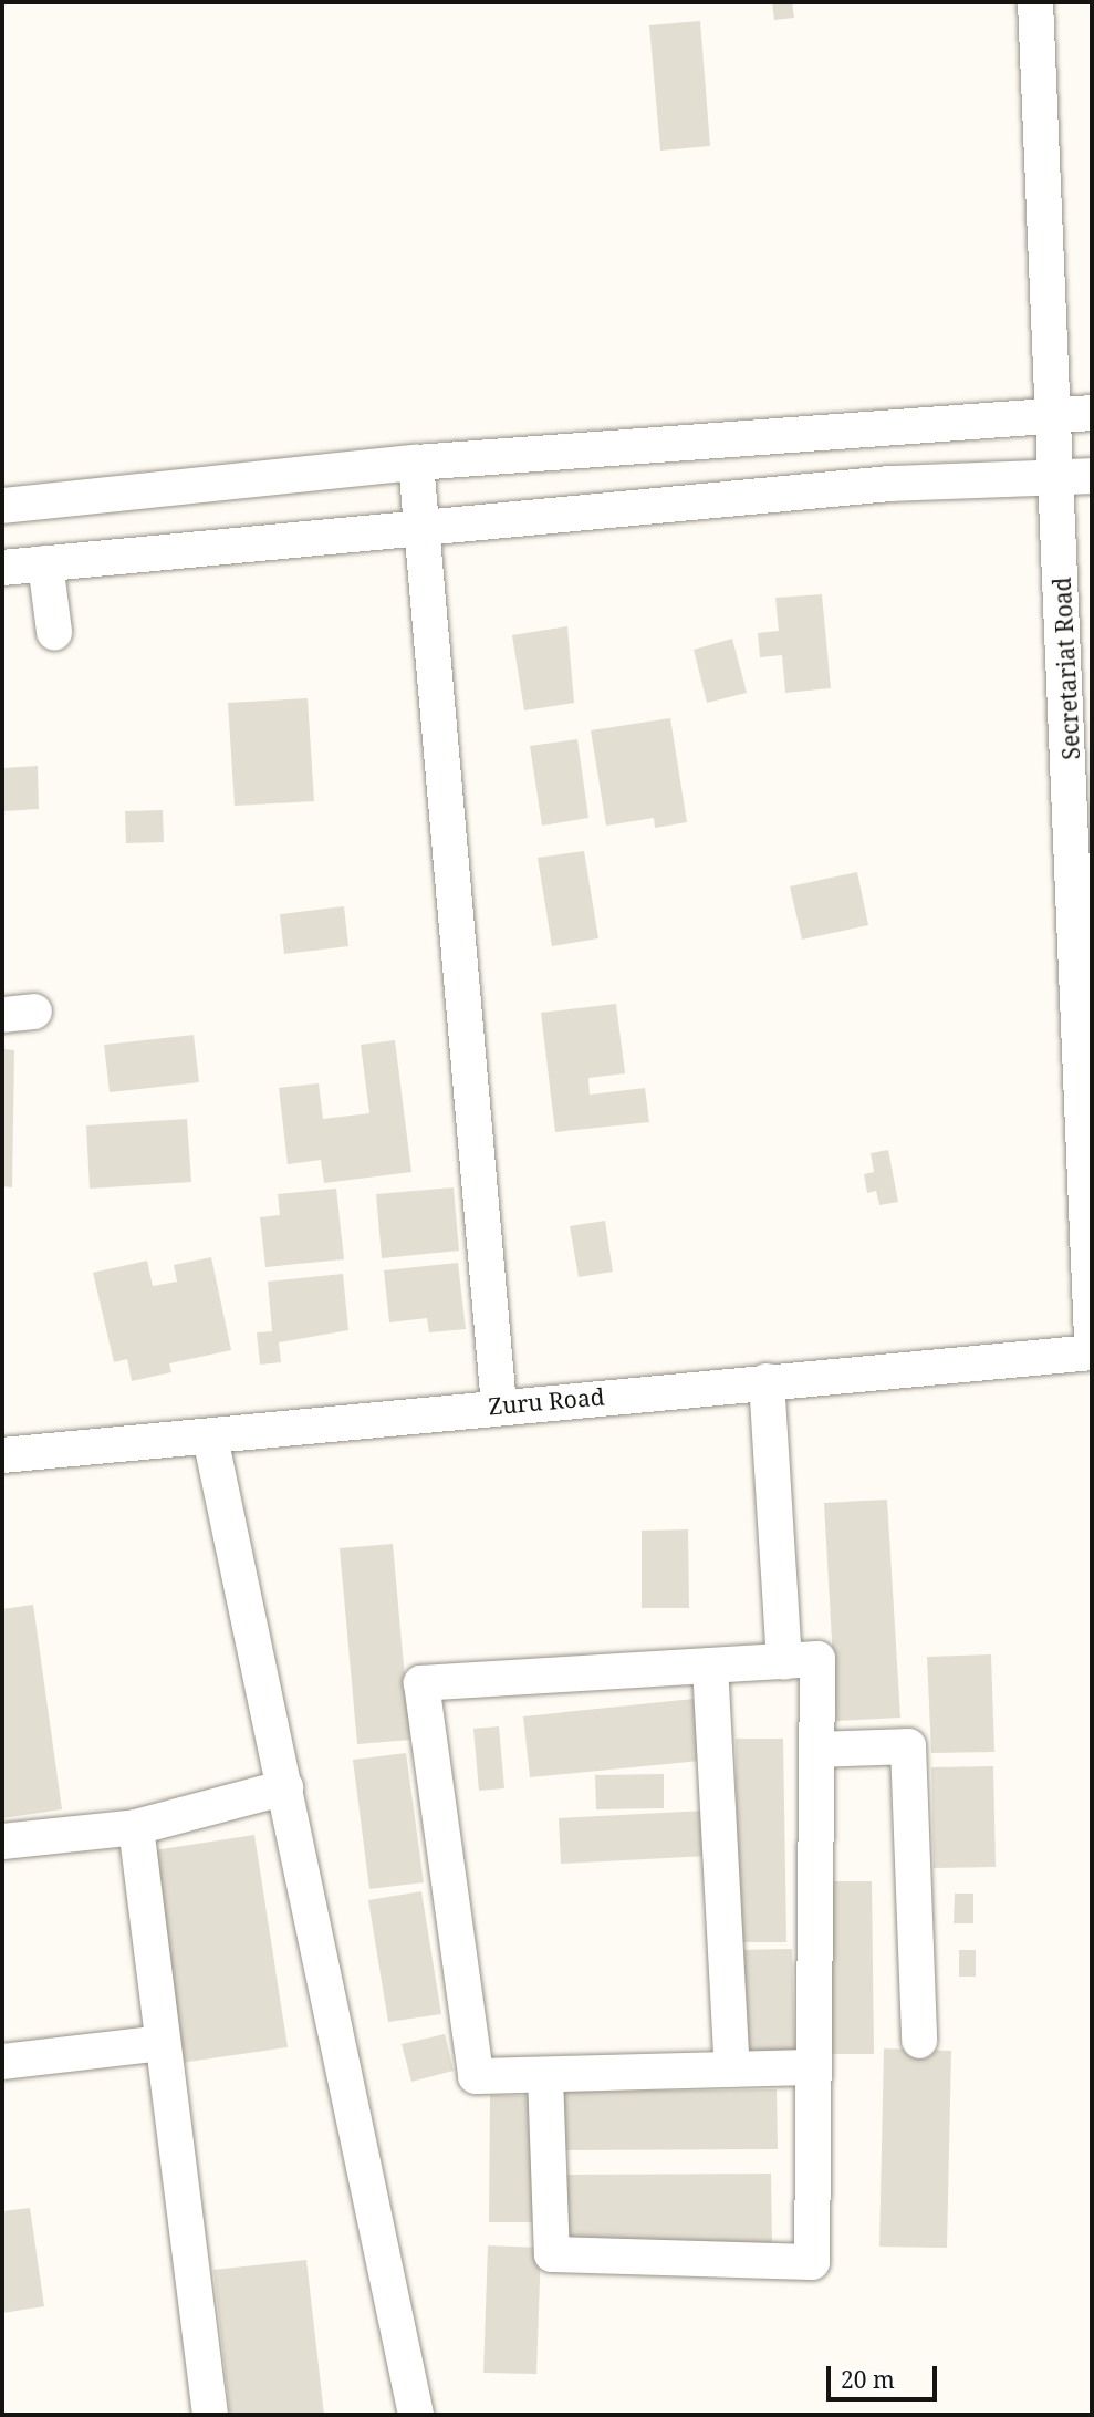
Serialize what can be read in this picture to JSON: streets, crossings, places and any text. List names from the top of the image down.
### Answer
{
  "streets": {
    "street": ["Secretariat Road", "Zuru Road"]
  },
  "scale_bar": "20 m"
}
